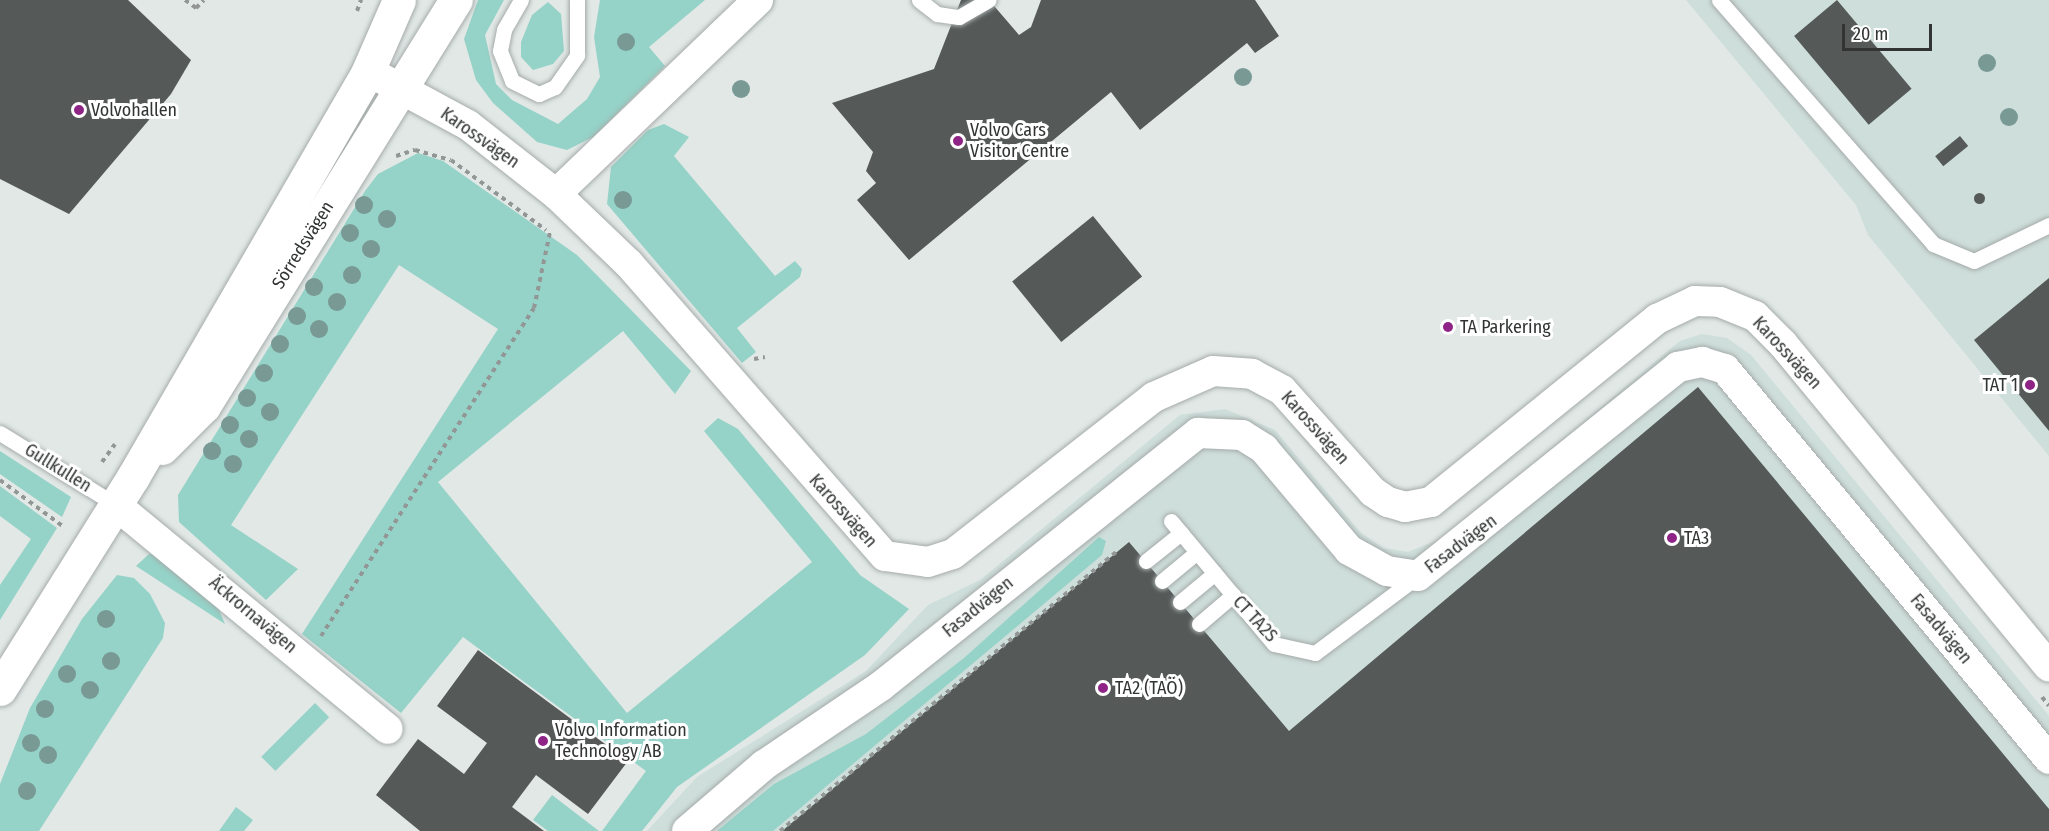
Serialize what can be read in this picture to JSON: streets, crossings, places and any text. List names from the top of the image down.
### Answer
{
  "streets": {
    "street": [
      "Karossvägen",
      "Sörredsvägen",
      "Fasadvägen",
      "Äckrornavägen"
    ],
    "lane": ["Gullkullen", "CT TA2S"]
  },
  "crossings": [
    ["Karossvägen", "Sörredsvägen"],
    ["Sörredsvägen", "Gullkullen"],
    ["Sörredsvägen", "Äckrornavägen"],
    ["Gullkullen", "Äckrornavägen"],
    ["Fasadvägen", "CT TA2S"]
  ],
  "places": [
    "Volvohallen",
    "Volvo Cars Visitor Centre",
    "TA Parkering",
    "TAT 1",
    "TA3",
    "TA2 (TAÖ)",
    "Volvo Information Technology AB"
  ],
  "scale_bar": "20 m"
}
